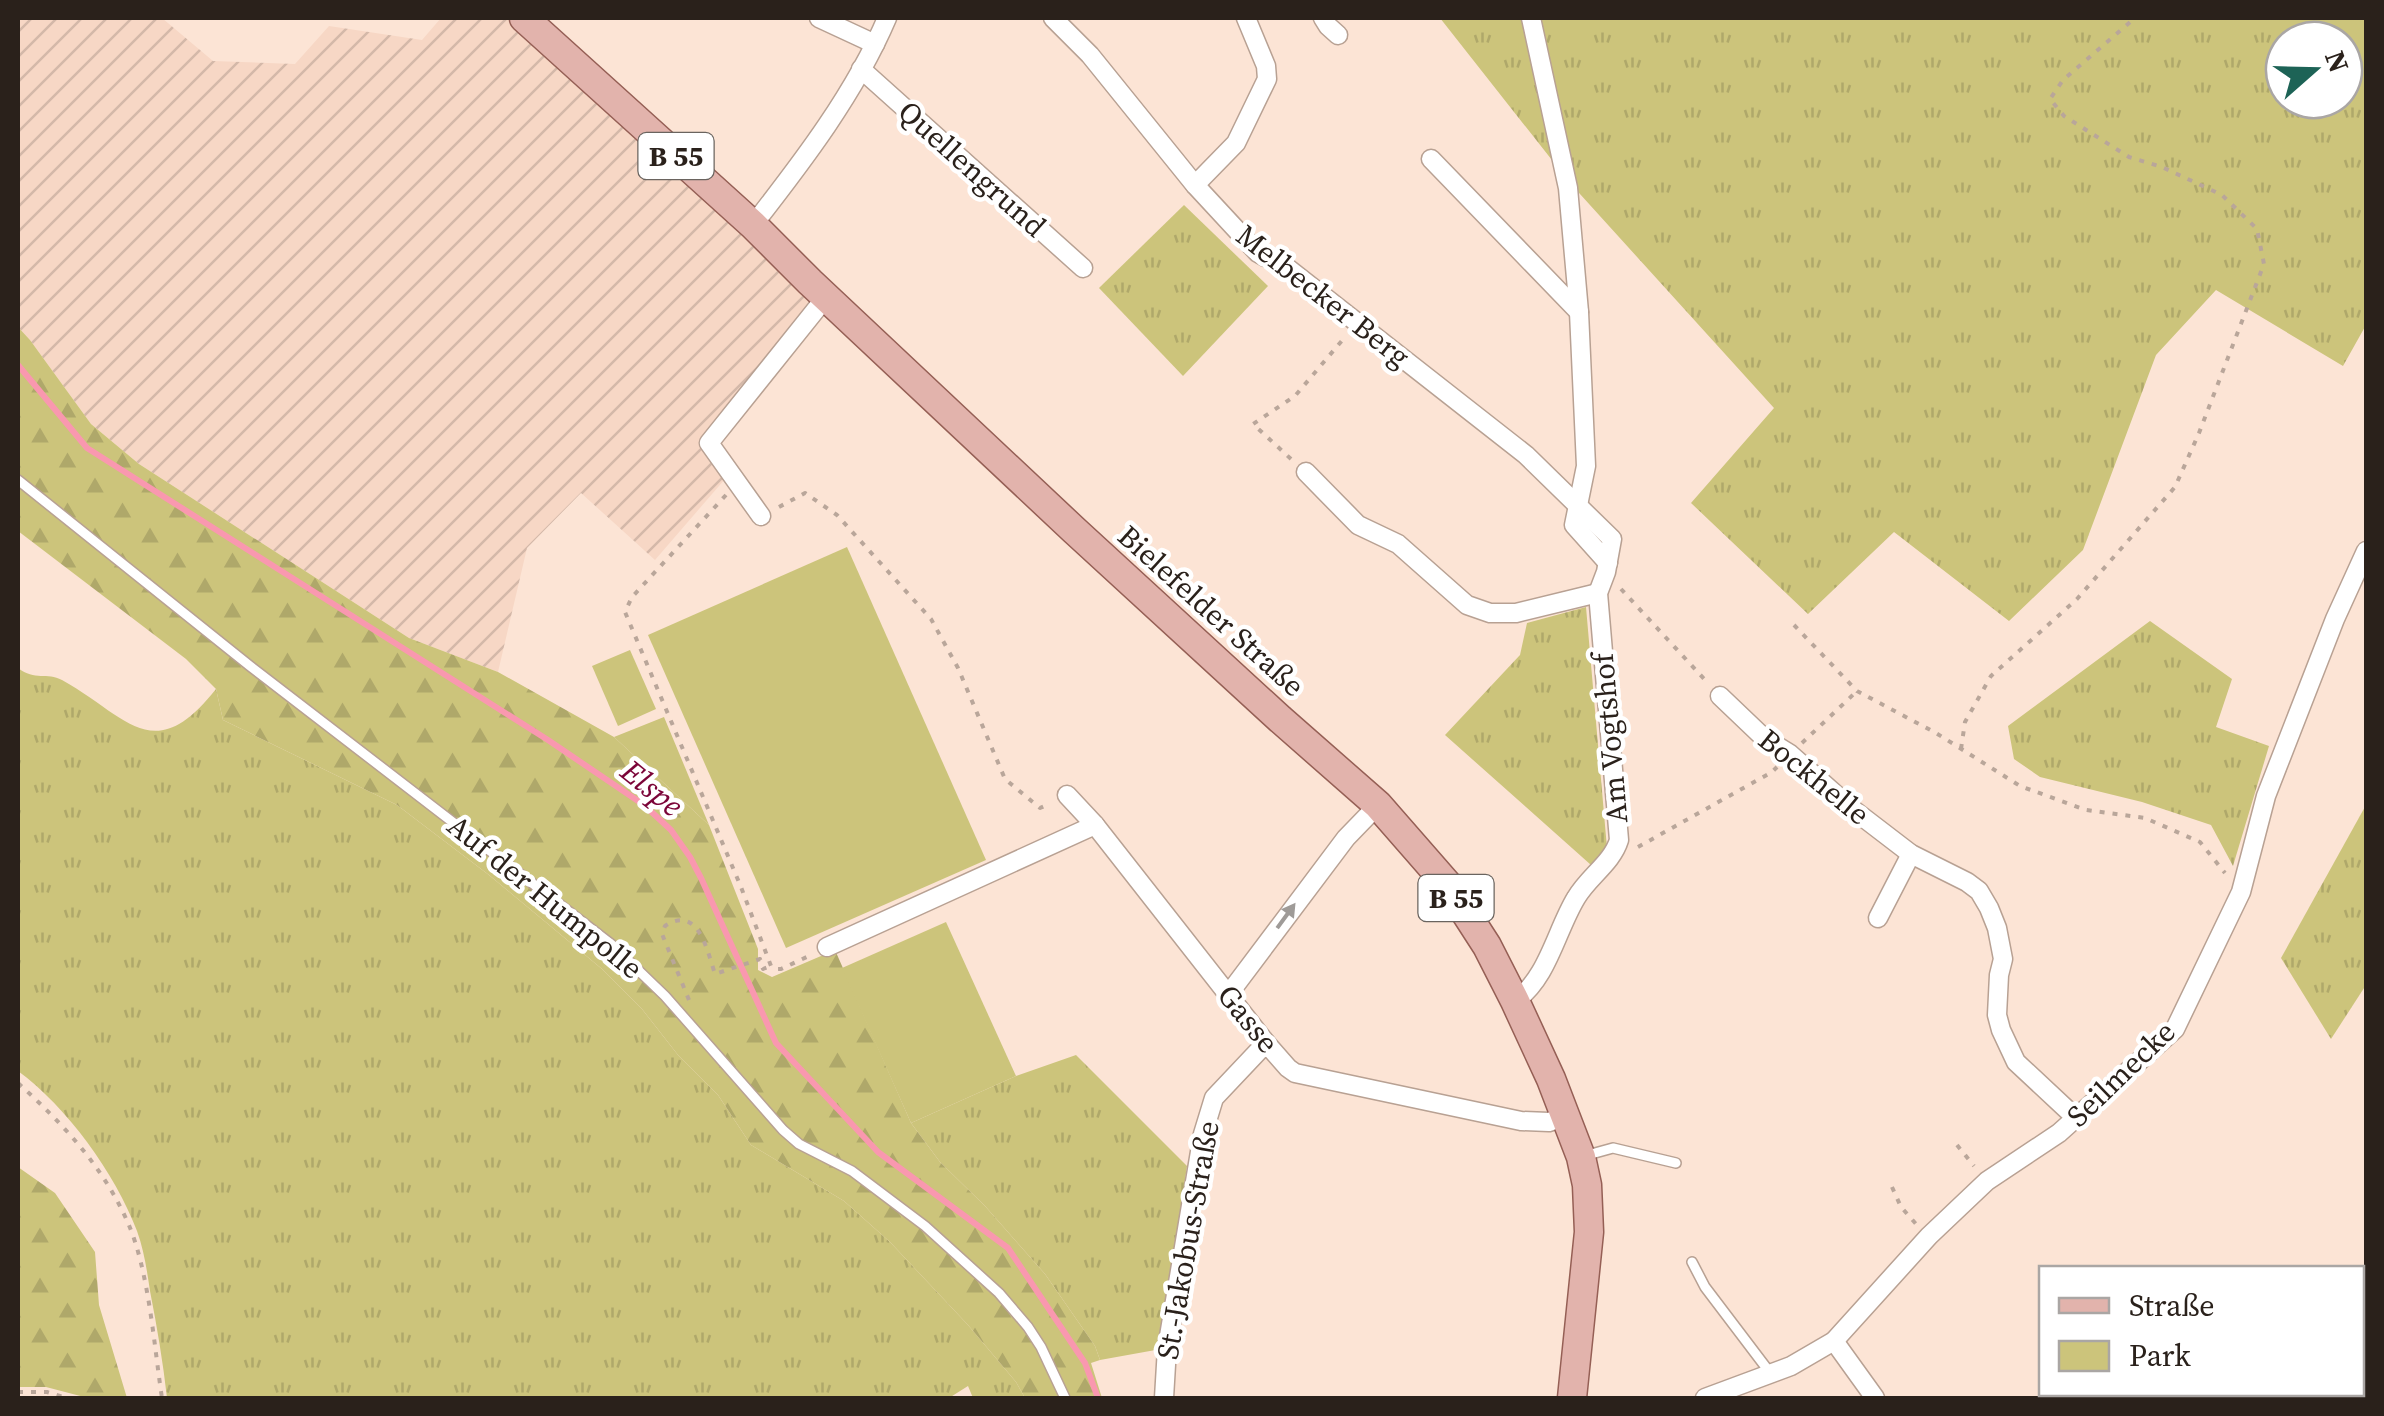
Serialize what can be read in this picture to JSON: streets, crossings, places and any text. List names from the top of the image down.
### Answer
{
  "streets": {
    "main road": ["B 55", "Bielefelder Straße"],
    "street": [
      "Quellengrund",
      "Melbecker Berg",
      "Am Vogtshof",
      "Bockhelle",
      "Gasse",
      "Seilmecke",
      "St.-Jakobus-Straße"
    ],
    "lane": ["Auf der Humpolle"]
  },
  "crossings": [
    ["Bielefelder Straße", "Am Vogtshof"],
    ["Bielefelder Straße", "Gasse"],
    ["Bockhelle", "Seilmecke"],
    ["Gasse", "St.-Jakobus-Straße"]
  ],
  "water": ["Elspe"],
  "legend": ["Straße", "Park"],
  "north": "right"
}
